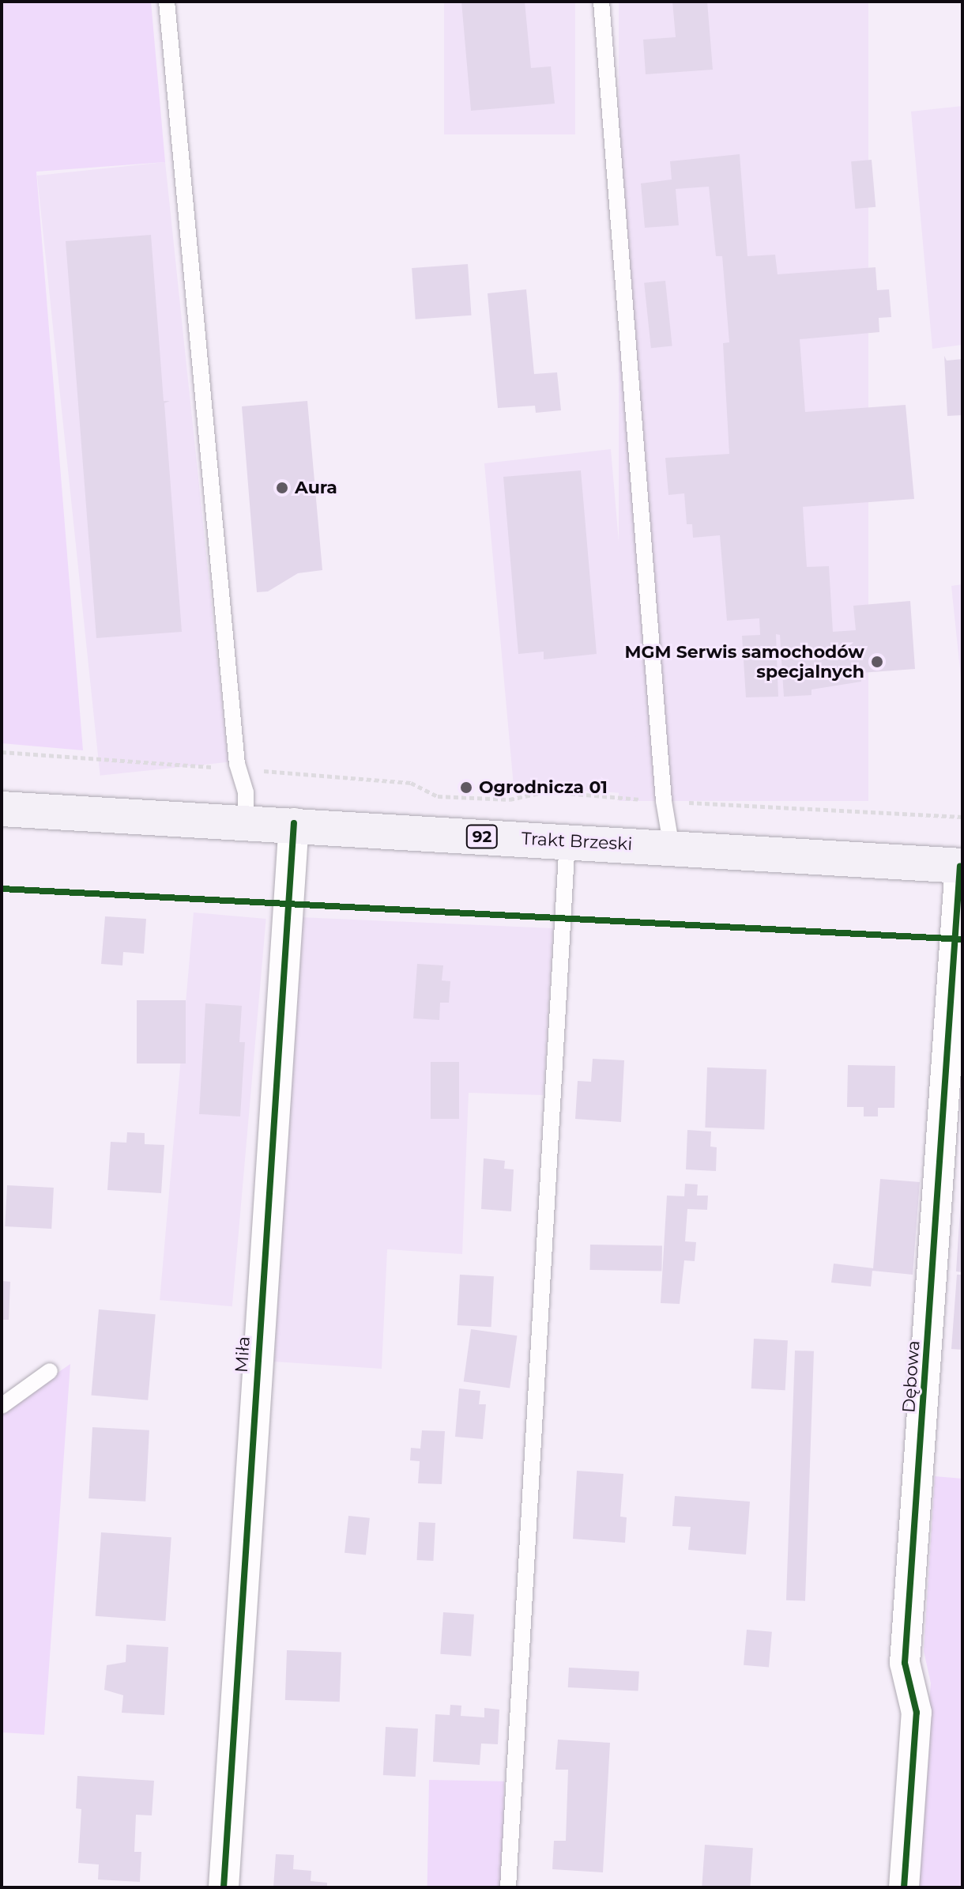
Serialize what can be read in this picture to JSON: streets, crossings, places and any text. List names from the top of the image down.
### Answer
{
  "streets": {
    "main road": ["92", "Trakt Brzeski"],
    "street": ["Miła", "Dębowa"]
  },
  "crossings": [
    ["Trakt Brzeski", "Miła"],
    ["Trakt Brzeski", "Dębowa"]
  ],
  "places": ["Aura", "MGM Serwis samochodów specjalnych", "Ogrodnicza 01"]
}
